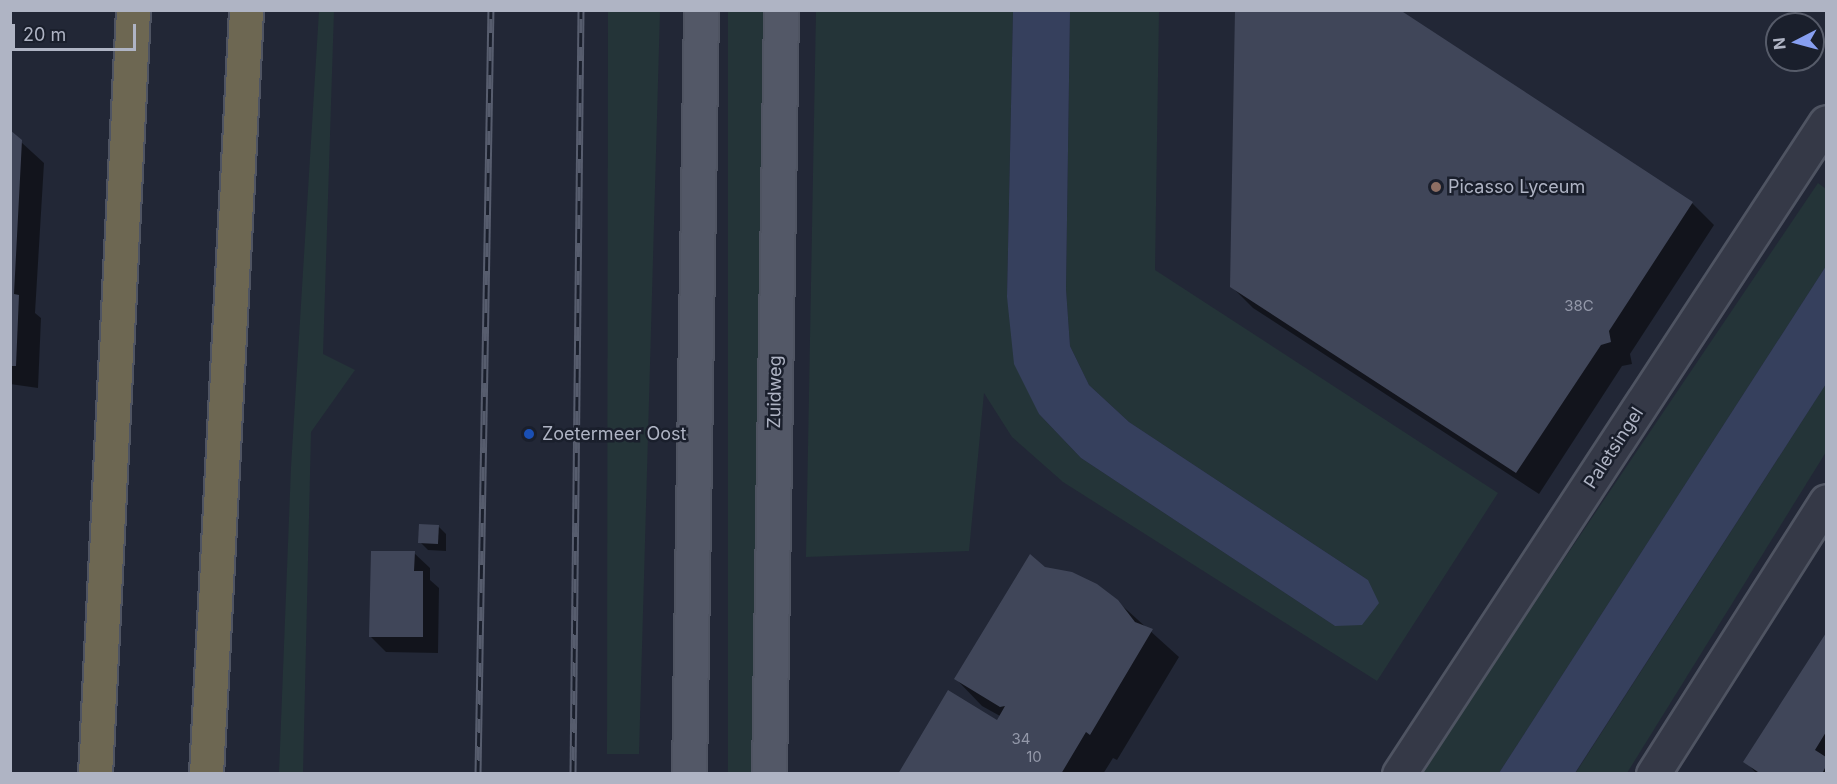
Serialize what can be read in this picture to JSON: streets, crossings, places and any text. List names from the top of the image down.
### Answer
{
  "streets": {
    "main road": ["Zuidweg"],
    "street": ["Paletsingel"]
  },
  "places": ["Picasso Lyceum", "Zoetermeer Oost"],
  "house_numbers": ["38C", "34", "10"],
  "scale_bar": "20 m",
  "north": "left"
}
